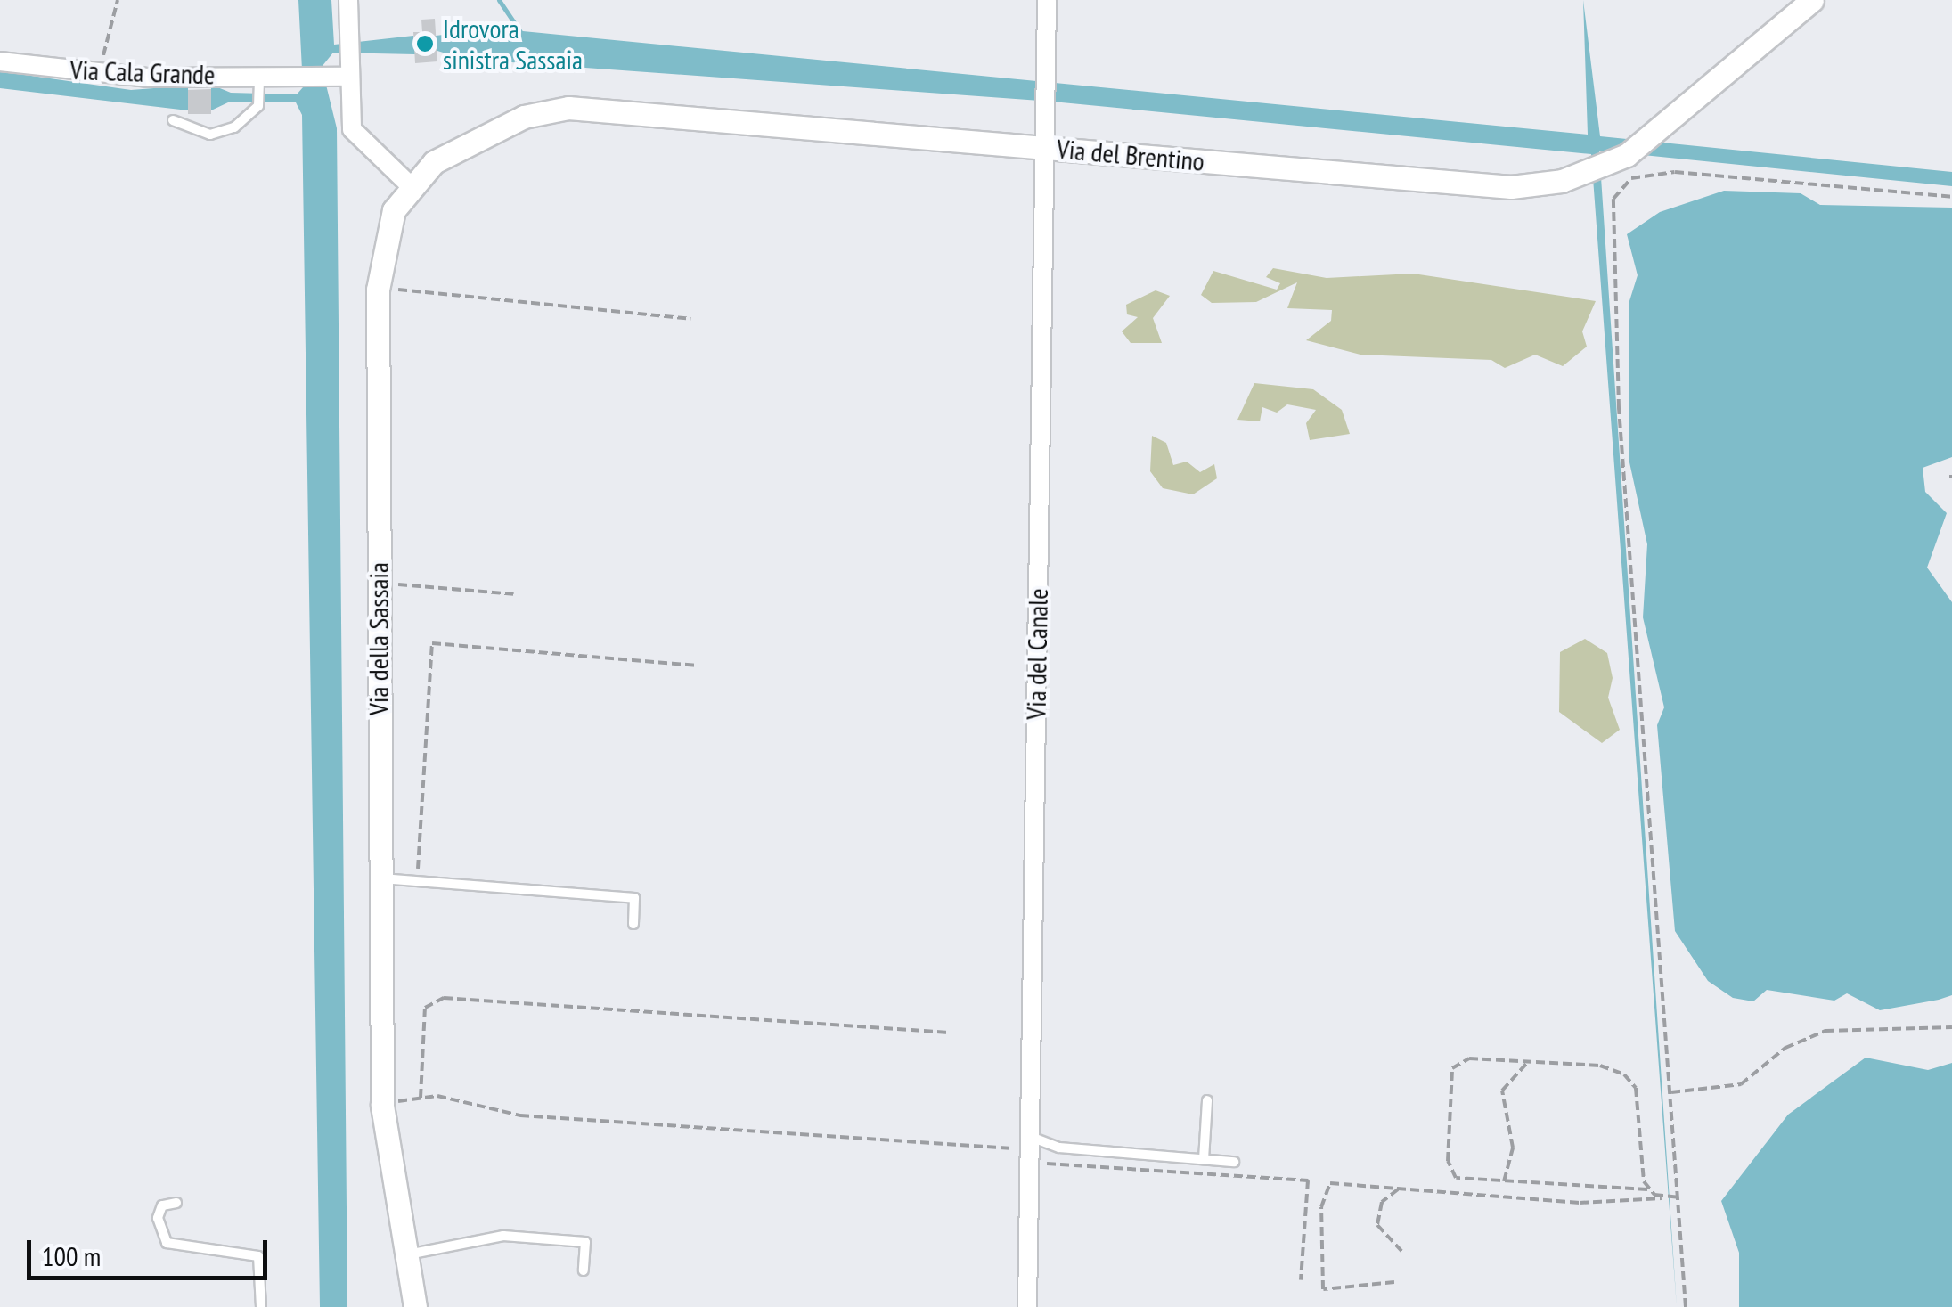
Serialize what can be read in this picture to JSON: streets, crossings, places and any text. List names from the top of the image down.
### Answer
{
  "streets": {
    "street": [
      "Via Cala Grande",
      "Via del Brentino",
      "Via della Sassaia",
      "Via del Canale"
    ]
  },
  "crossings": [
    ["Via del Brentino", "Via della Sassaia"],
    ["Via del Brentino", "Via del Canale"]
  ],
  "places": ["Idrovora sinistra Sassaia"],
  "scale_bar": "100 m"
}
